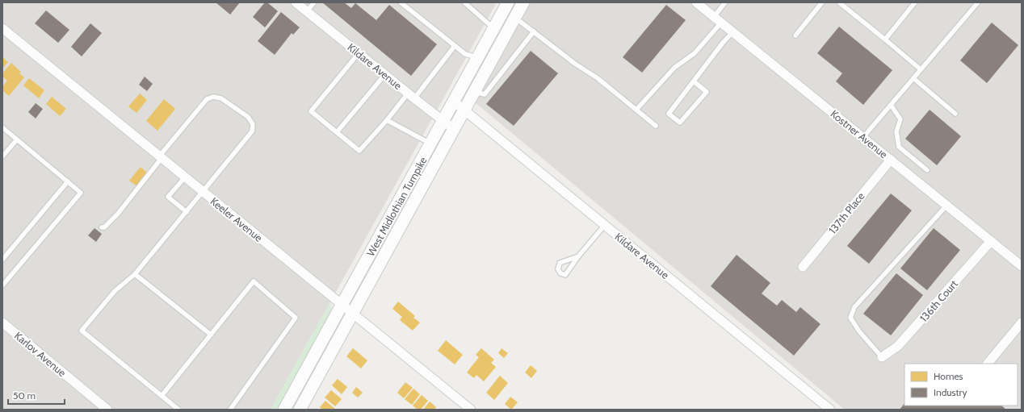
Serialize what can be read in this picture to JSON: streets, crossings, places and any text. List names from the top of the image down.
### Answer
{
  "streets": {
    "main road": ["West Midlothian Turnpike"],
    "street": [
      "Kildare Avenue",
      "Kostner Avenue",
      "137th Place",
      "Keeler Avenue",
      "136th Court",
      "Karlov Avenue"
    ]
  },
  "crossings": [
    ["Kildare Avenue", "West Midlothian Turnpike"],
    ["Kostner Avenue", "137th Place"],
    ["Kostner Avenue", "136th Court"],
    ["West Midlothian Turnpike", "Keeler Avenue"]
  ],
  "legend": ["Homes", "Industry"],
  "scale_bar": "50 m"
}
